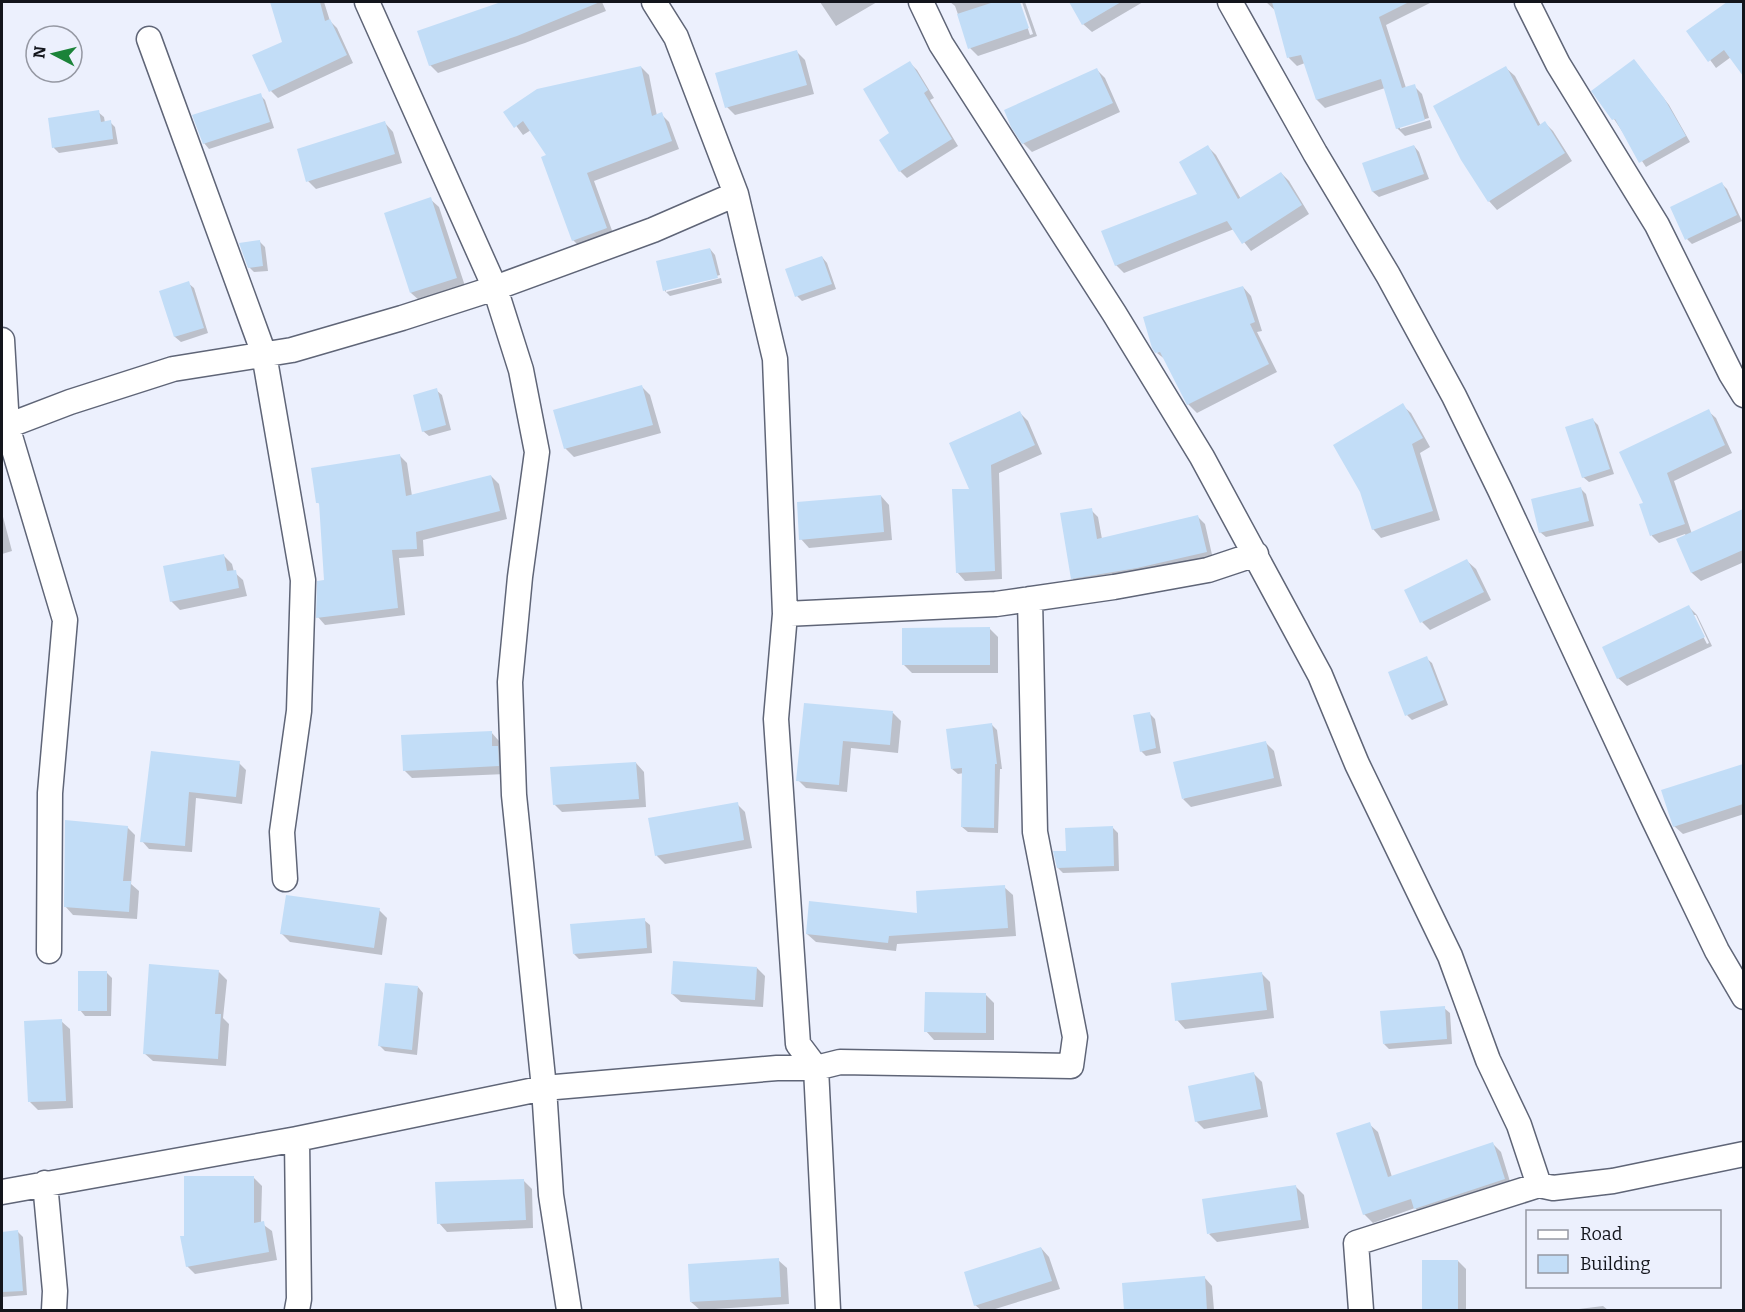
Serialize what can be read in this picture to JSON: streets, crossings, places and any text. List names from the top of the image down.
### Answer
{
  "legend": ["Road", "Building"],
  "north": "left"
}
